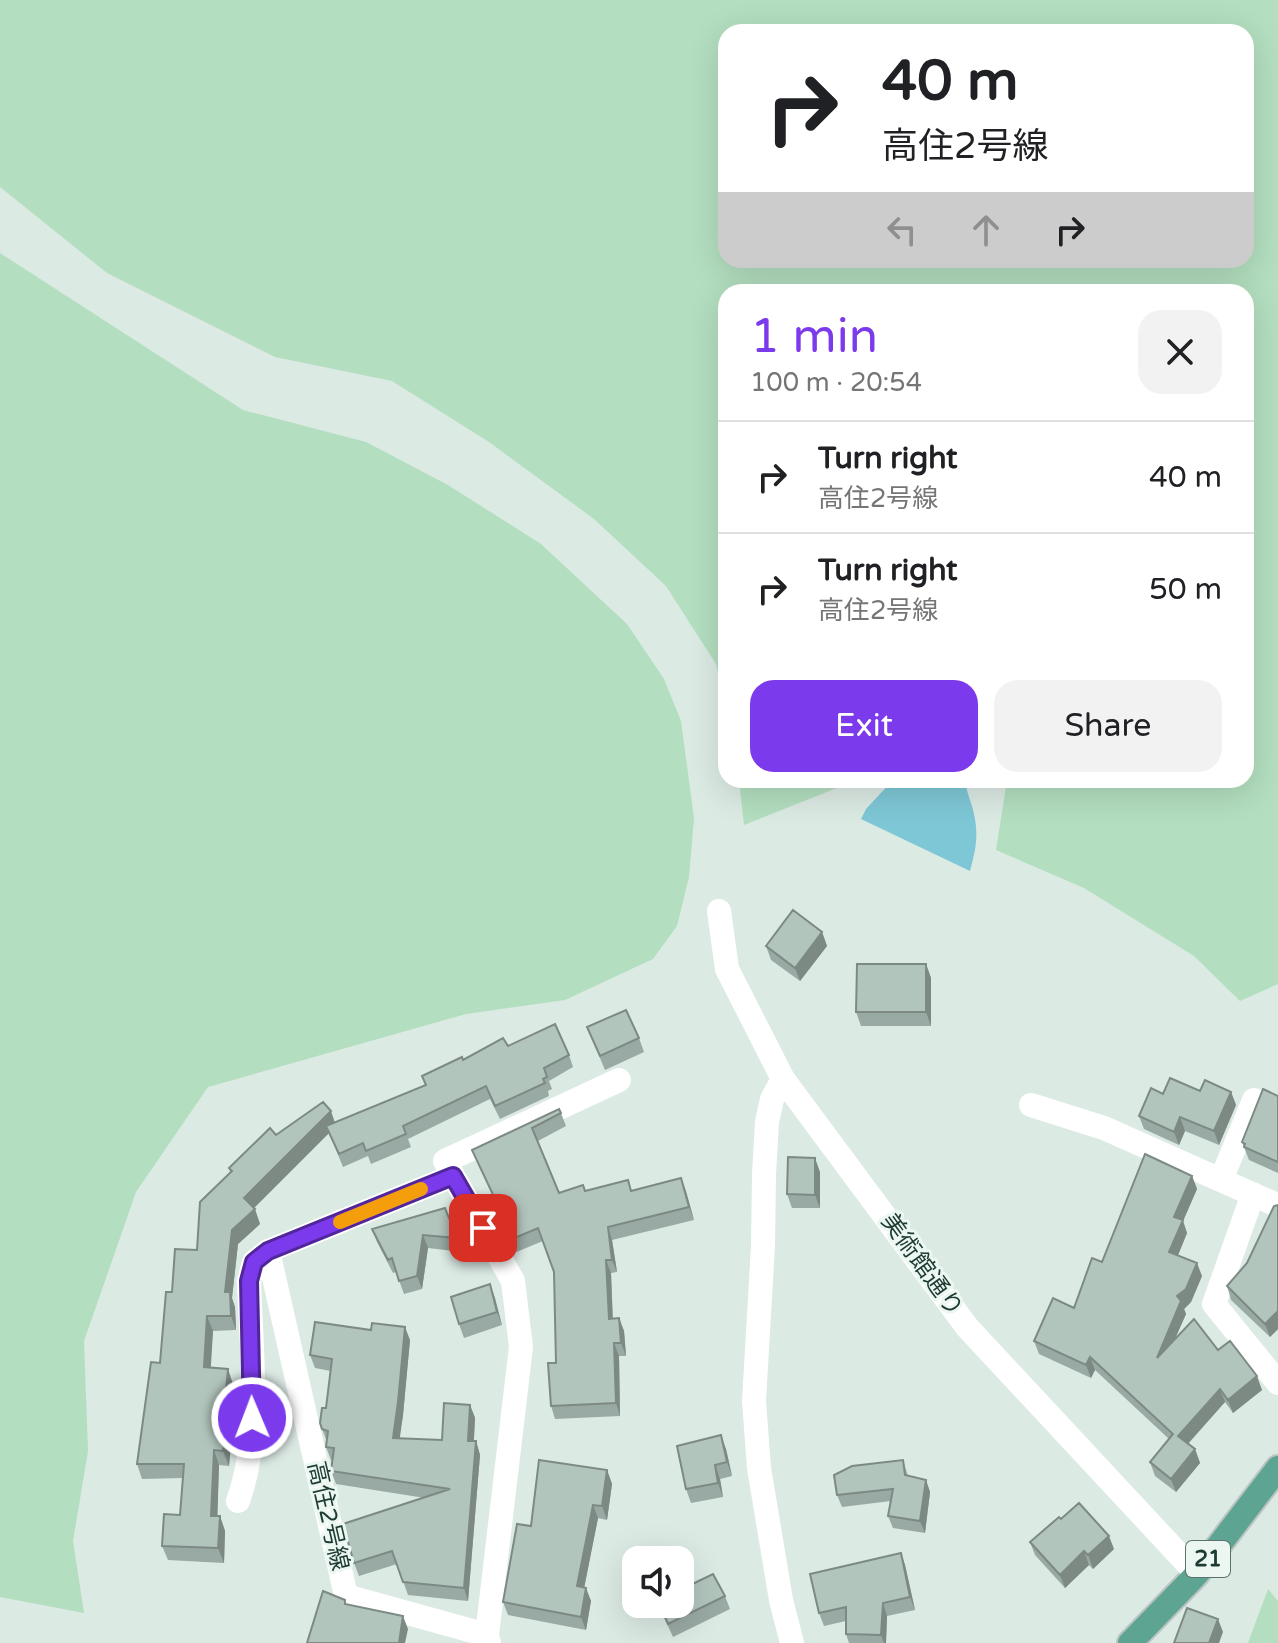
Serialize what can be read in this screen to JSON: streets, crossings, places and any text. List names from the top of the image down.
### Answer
{
  "streets": {
    "main road": ["21"],
    "street": ["美術館通り", "高住2号線"]
  },
  "crossings": [
    ["美術館通り", "21"]
  ],
  "page": {
    "turn": ["40 m", "高住2号線"],
    "heading": ["1 min", "100 m · 20:54"],
    "list": [
      {
        "name": "Turn right",
        "note": "高住2号線",
        "value": "40 m"
      },
      {
        "name": "Turn right",
        "note": "高住2号線",
        "value": "50 m"
      }
    ],
    "buttons": ["Exit", "Share"]
  }
}
